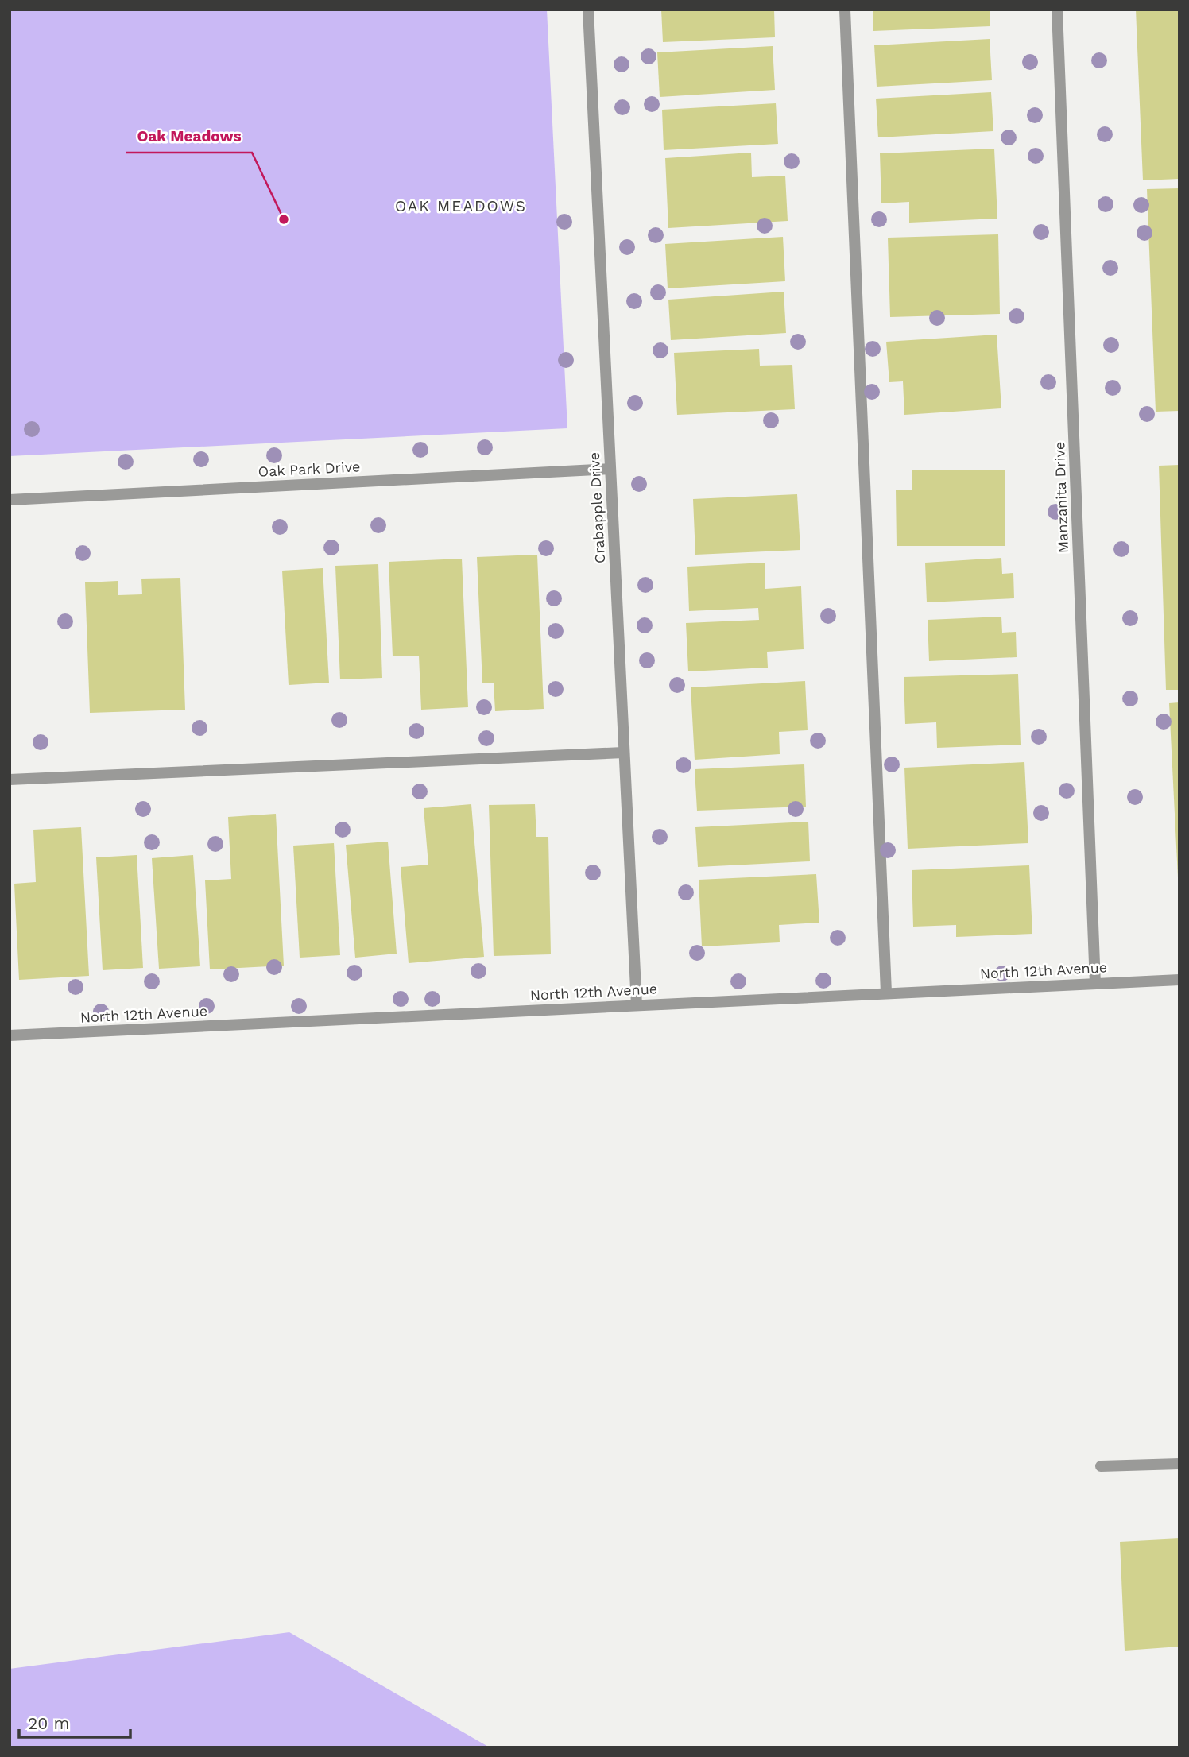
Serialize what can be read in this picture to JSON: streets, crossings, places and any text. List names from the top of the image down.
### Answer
{
  "streets": {
    "street": [
      "Oak Park Drive",
      "Manzanita Drive",
      "Crabapple Drive",
      "North 12th Avenue"
    ]
  },
  "crossings": [
    ["Oak Park Drive", "Crabapple Drive"],
    ["Manzanita Drive", "North 12th Avenue"],
    ["Crabapple Drive", "North 12th Avenue"]
  ],
  "districts": ["OAK MEADOWS"],
  "places": ["Oak Meadows"],
  "scale_bar": "20 m"
}
